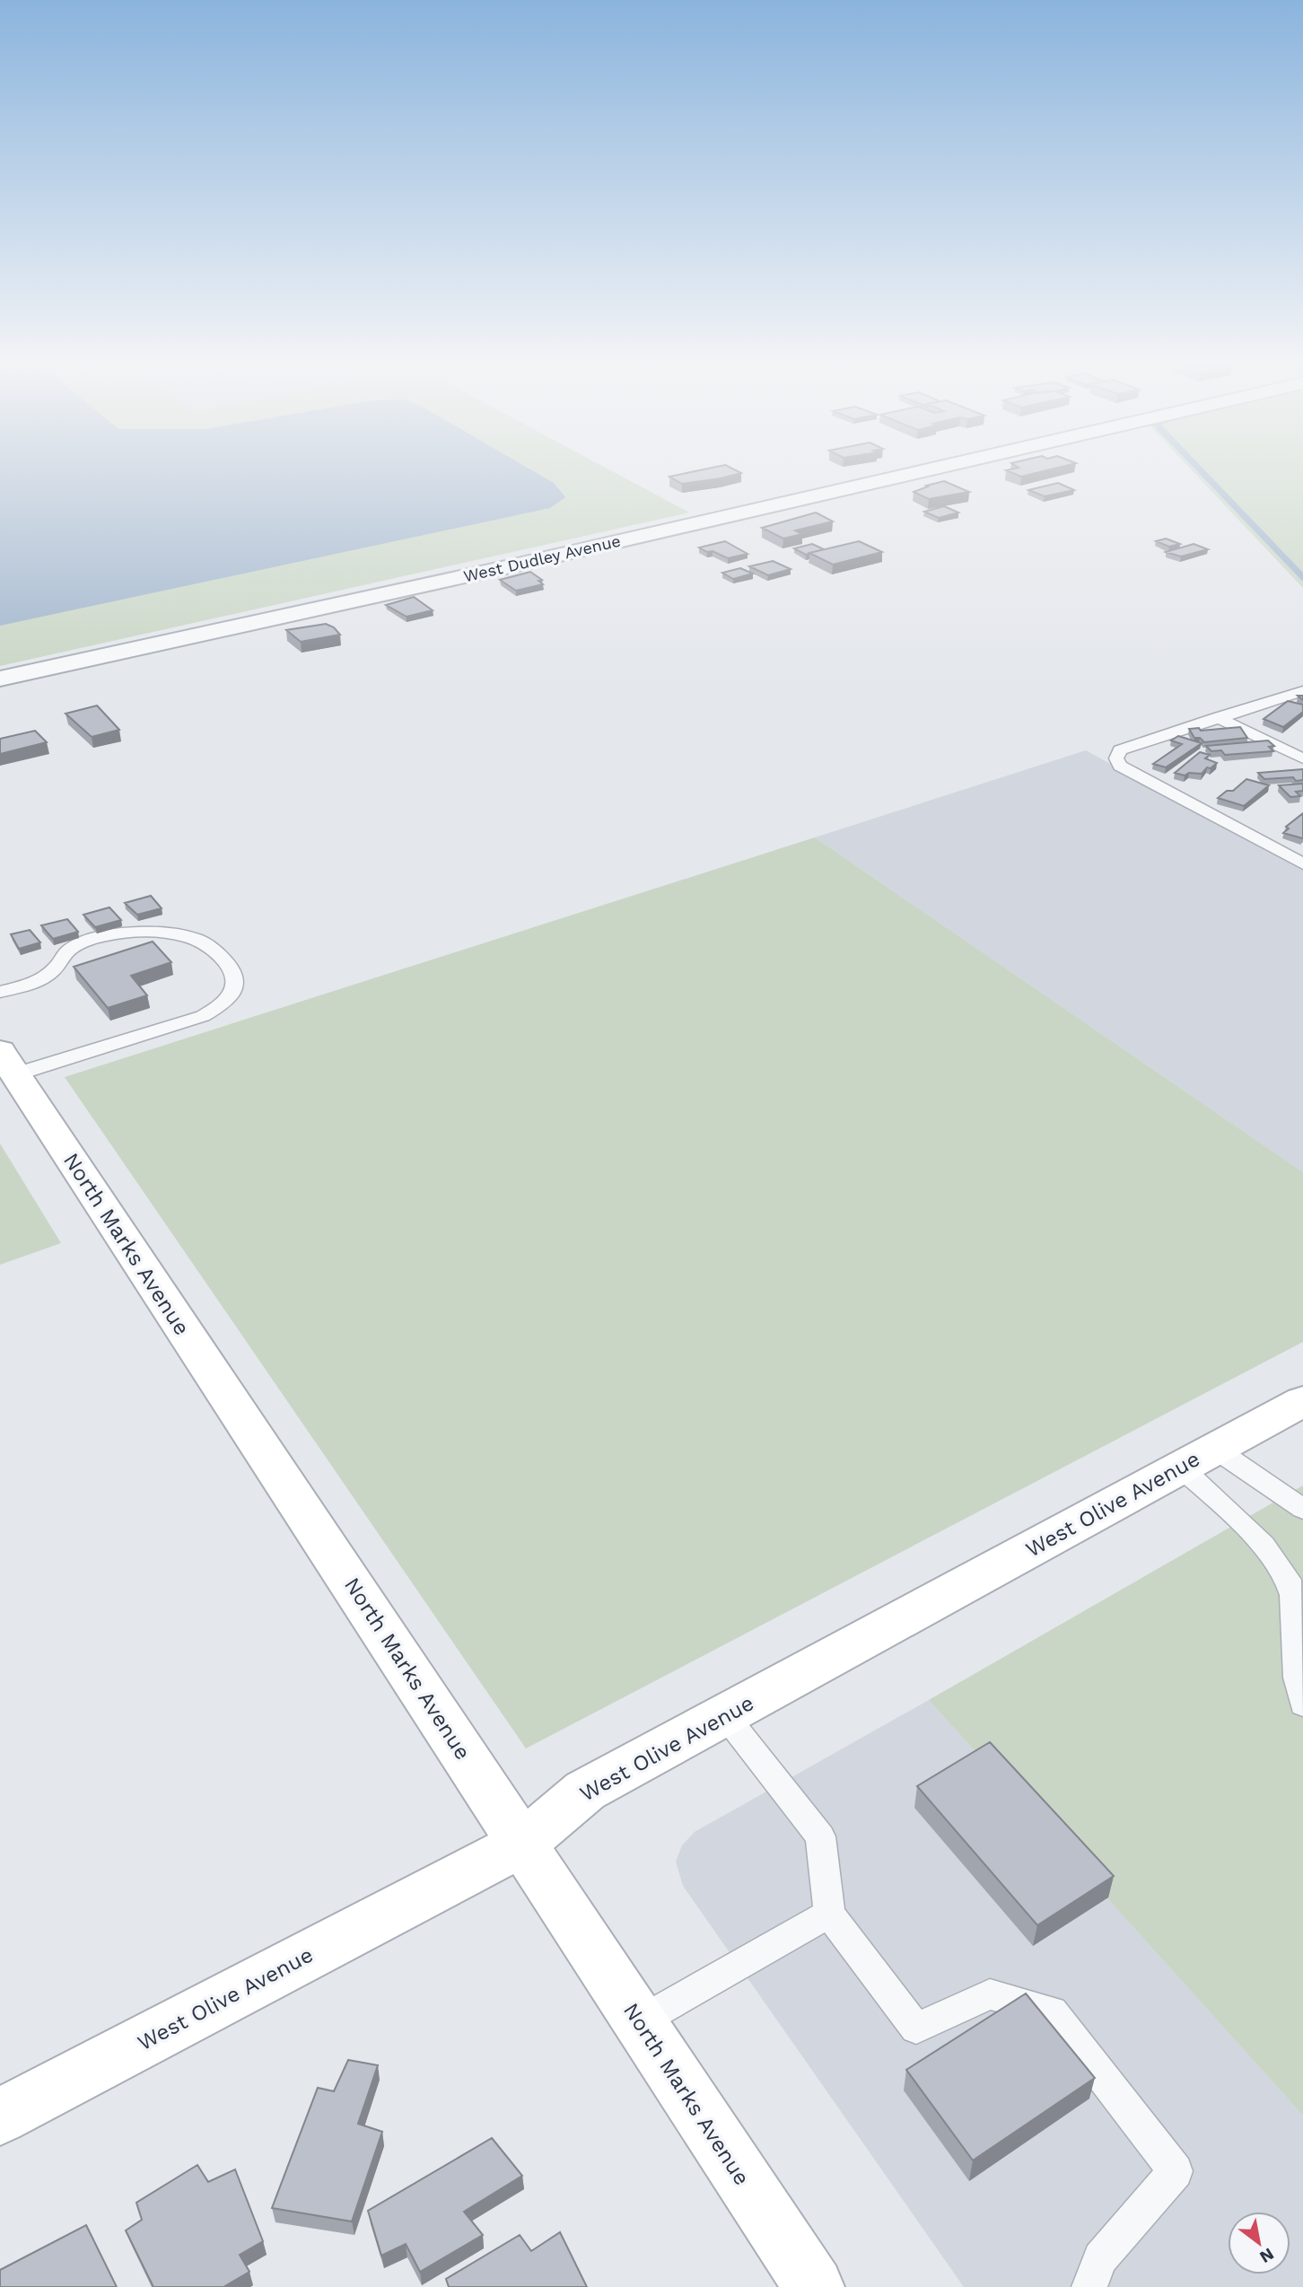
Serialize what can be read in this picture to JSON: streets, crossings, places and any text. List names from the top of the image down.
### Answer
{
  "streets": {
    "main road": ["North Marks Avenue", "West Olive Avenue"],
    "street": ["West Dudley Avenue"]
  },
  "crossings": [
    ["North Marks Avenue", "West Olive Avenue"]
  ],
  "north": "bottom right"
}
